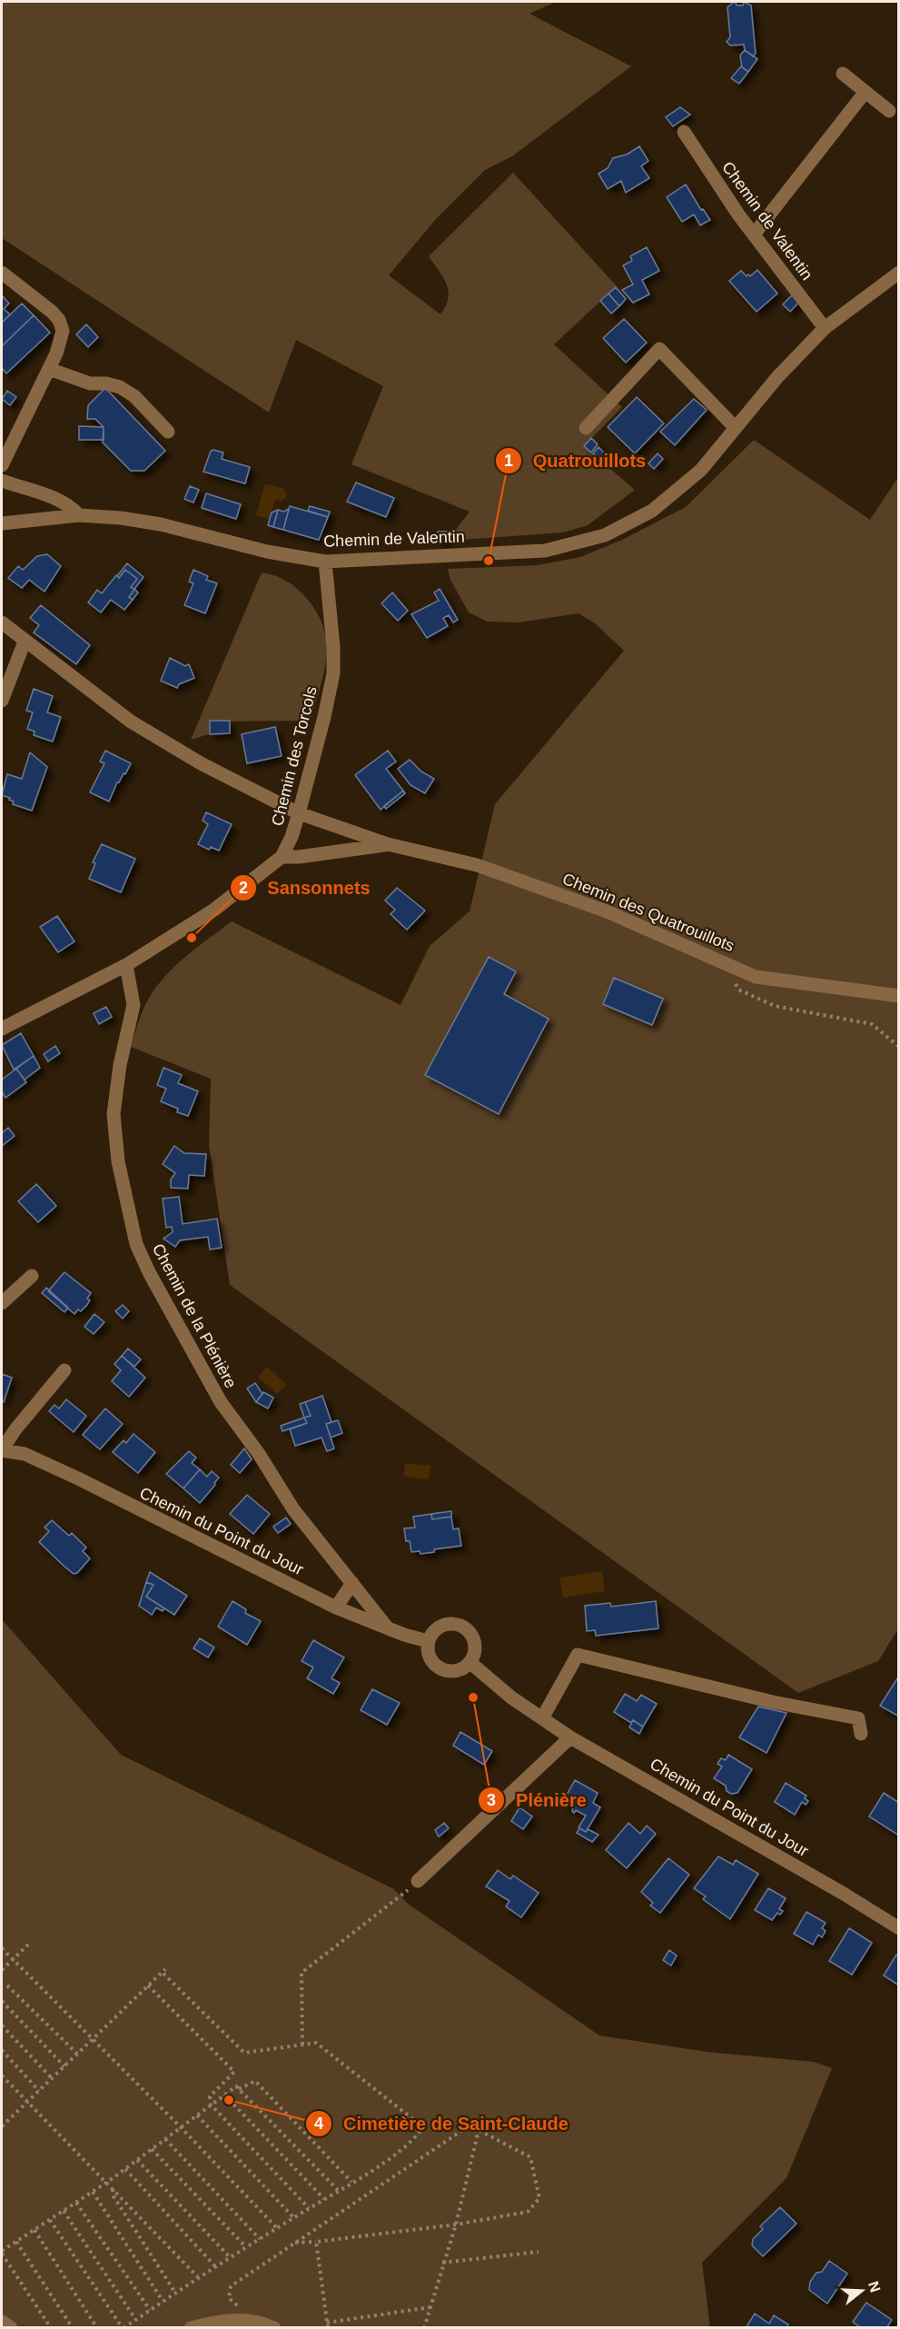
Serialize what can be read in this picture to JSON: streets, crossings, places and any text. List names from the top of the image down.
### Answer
{
  "streets": {
    "street": [
      "Chemin de Valentin",
      "Chemin des Torcols",
      "Chemin des Quatrouillots",
      "Chemin de la Plénière",
      "Chemin du Point du Jour"
    ]
  },
  "crossings": [
    ["Chemin de Valentin", "Chemin des Torcols"],
    ["Chemin des Torcols", "Chemin des Quatrouillots"],
    ["Chemin des Torcols", "Chemin de la Plénière"],
    ["Chemin de la Plénière", "Chemin du Point du Jour"]
  ],
  "places": [
    "Quatrouillots",
    "Sansonnets",
    "Plénière",
    "Cimetière de Saint-Claude"
  ],
  "north": "right"
}
